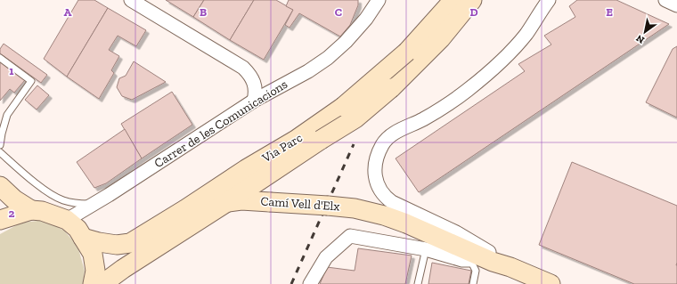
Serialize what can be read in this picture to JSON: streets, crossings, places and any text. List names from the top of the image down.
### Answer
{
  "streets": {
    "main road": ["Via Parc", "Camí Vell d'Elx"],
    "street": ["Carrer de les Comunicacions"]
  },
  "crossings": [
    ["Via Parc", "Camí Vell d'Elx"]
  ],
  "north": "bottom left",
  "grid": {
    "columns": [
      "A",
      "B",
      "C",
      "D",
      "E"
    ],
    "rows": ["1", "2"]
  }
}
